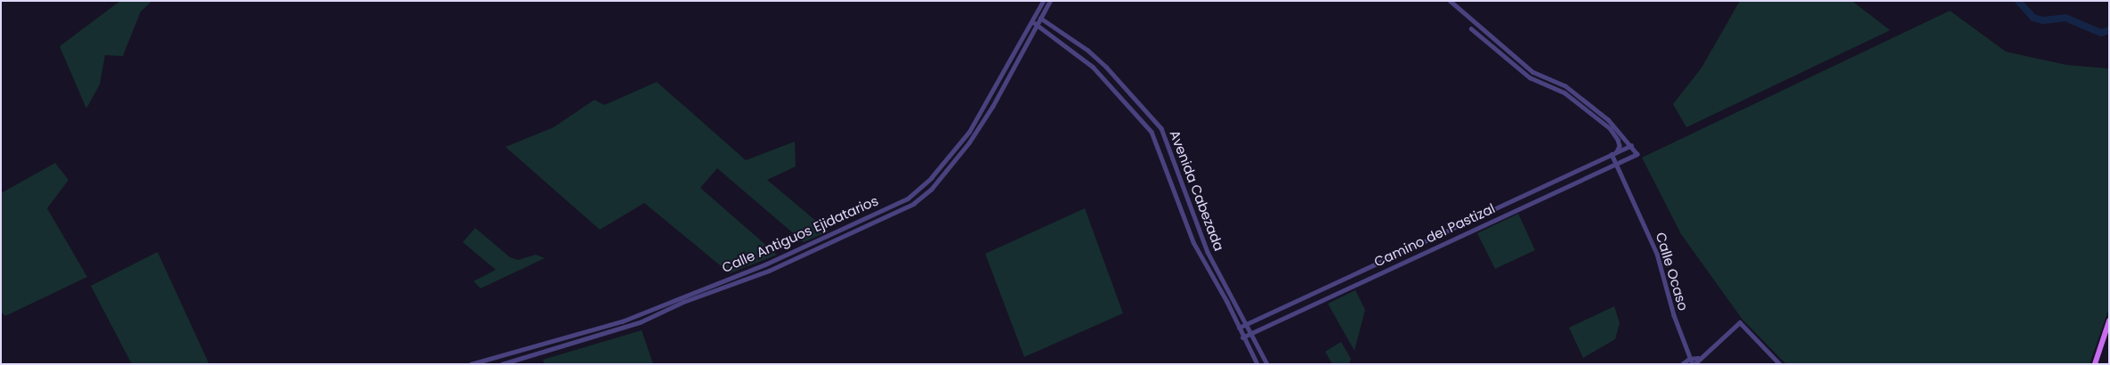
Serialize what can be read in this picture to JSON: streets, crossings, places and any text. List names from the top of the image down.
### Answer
{
  "streets": {
    "street": [
      "Avenida Cabezada",
      "Calle Antiguos Ejidatarios",
      "Camino del Pastizal",
      "Calle Ocaso"
    ]
  },
  "crossings": [
    ["Avenida Cabezada", "Calle Antiguos Ejidatarios"],
    ["Avenida Cabezada", "Camino del Pastizal"],
    ["Camino del Pastizal", "Calle Ocaso"]
  ]
}
